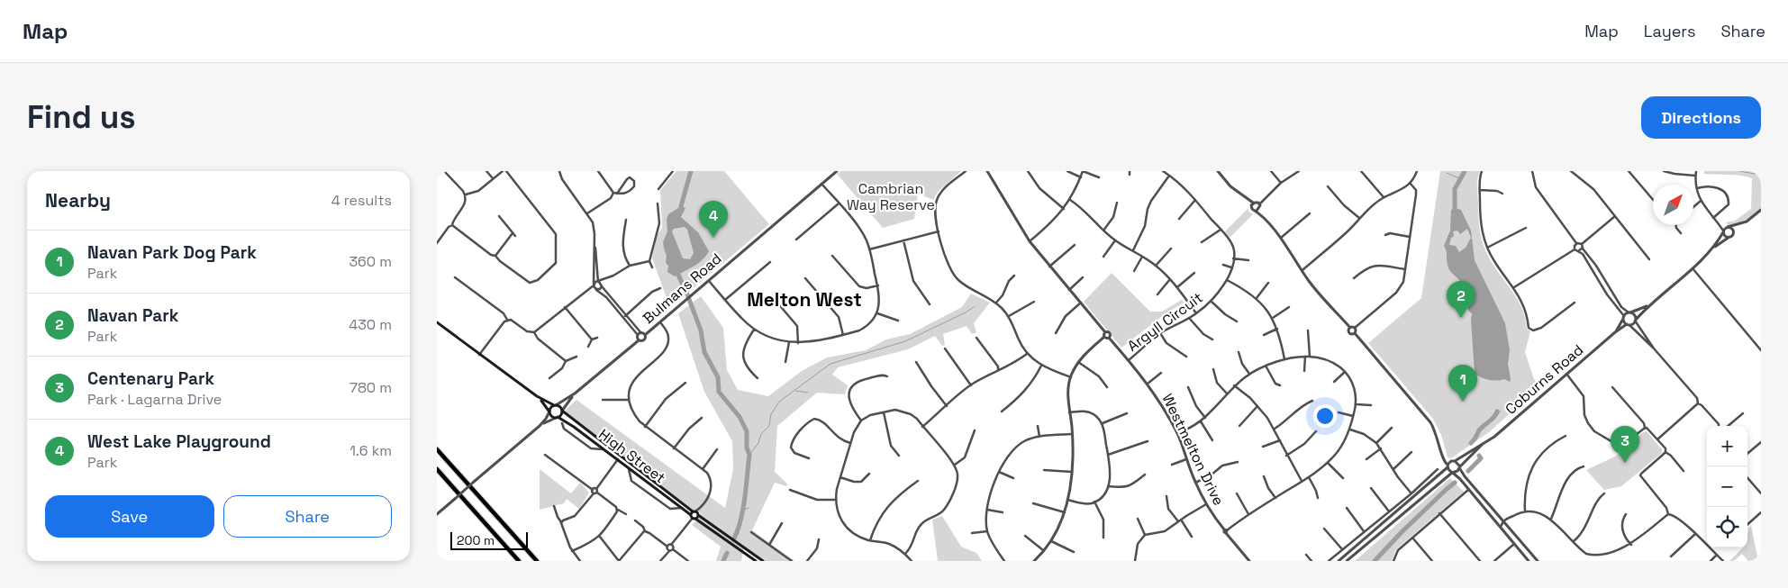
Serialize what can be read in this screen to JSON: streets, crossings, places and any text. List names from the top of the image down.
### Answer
{
  "streets": {
    "main road": ["High Street"],
    "street": [
      "Bulmans Road",
      "Argyll Circuit",
      "Coburns Road",
      "Westmelton Drive"
    ]
  },
  "crossings": [
    ["Bulmans Road", "High Street"],
    ["Argyll Circuit", "Westmelton Drive"]
  ],
  "districts": ["Melton West"],
  "parks": ["Cambrian Way Reserve"],
  "scale_bar": "200 m",
  "north": "top right",
  "page": {
    "header": "Map",
    "nav": ["Map", "Layers", "Share"],
    "buttons": [
      "Directions",
      ["Save", "Share"]
    ],
    "title": "Find us",
    "heading": ["Nearby", "4 results"],
    "pins": [
      "4",
      "2",
      "1",
      "3"
    ],
    "list": [
      {
        "mark": "1",
        "name": "Navan Park Dog Park",
        "note": "Park",
        "value": "360 m"
      },
      {
        "mark": "2",
        "name": "Navan Park",
        "note": "Park",
        "value": "430 m"
      },
      {
        "mark": "3",
        "name": "Centenary Park",
        "note": "Park · Lagarna Drive",
        "value": "780 m"
      },
      {
        "mark": "4",
        "name": "West Lake Playground",
        "note": "Park",
        "value": "1.6 km"
      }
    ],
    "map_buttons": ["+", "−"],
    "scale": "200 m"
  }
}
